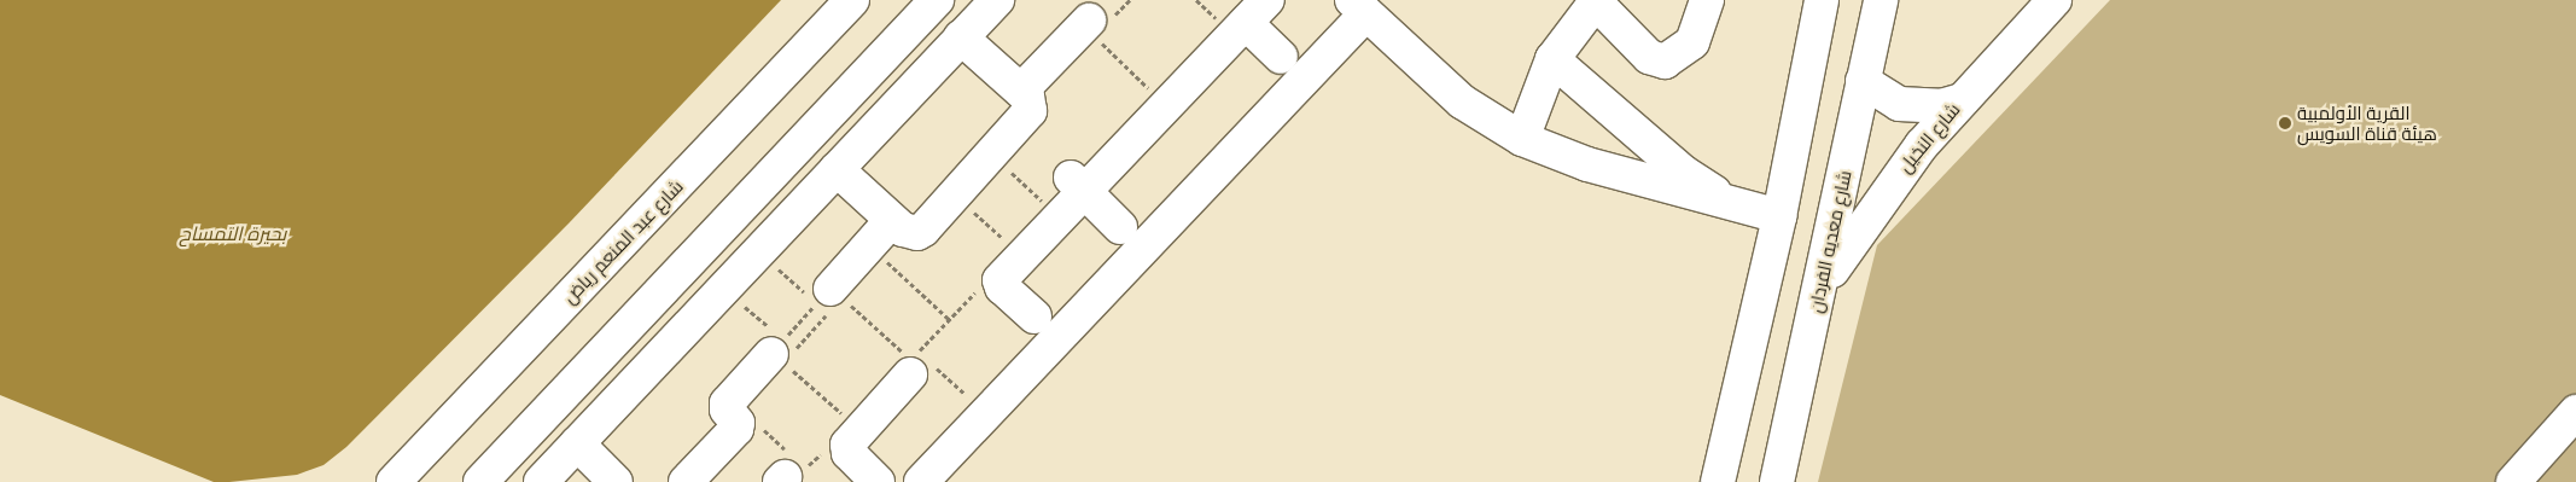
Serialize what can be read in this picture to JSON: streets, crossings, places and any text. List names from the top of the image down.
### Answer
{
  "streets": {
    "main road": ["شارع النخيل", "شارع عبد المنعم رياض", "شارع معديه الفردان"]
  },
  "crossings": [
    ["شارع النخيل", "شارع معديه الفردان"]
  ],
  "water": ["بحيرة التمساح"],
  "places": ["القرية الأولمبية هيئة قناة السويس"]
}
